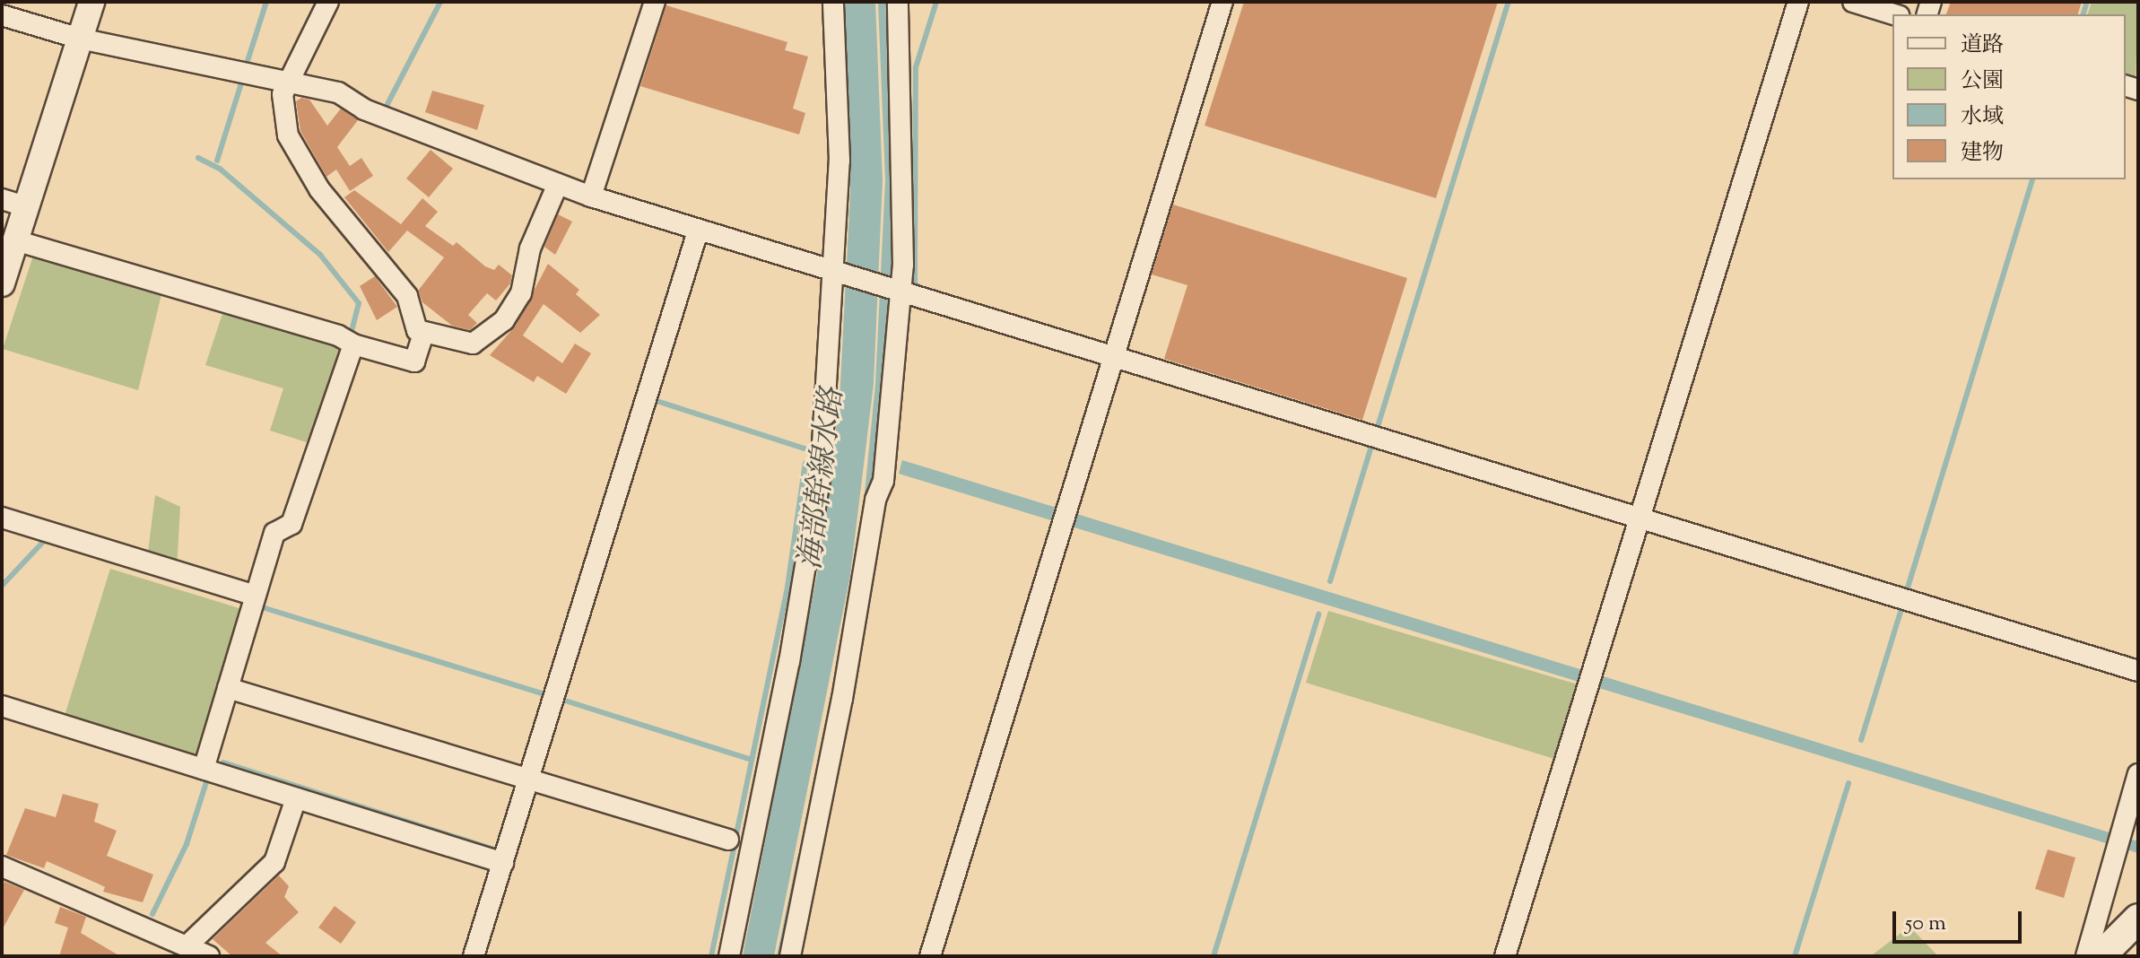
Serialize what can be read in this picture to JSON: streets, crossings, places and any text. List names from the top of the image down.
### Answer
{
  "water": ["海部幹線水路"],
  "legend": [
    "道路",
    "公園",
    "水域",
    "建物"
  ],
  "scale_bar": "50 m"
}
